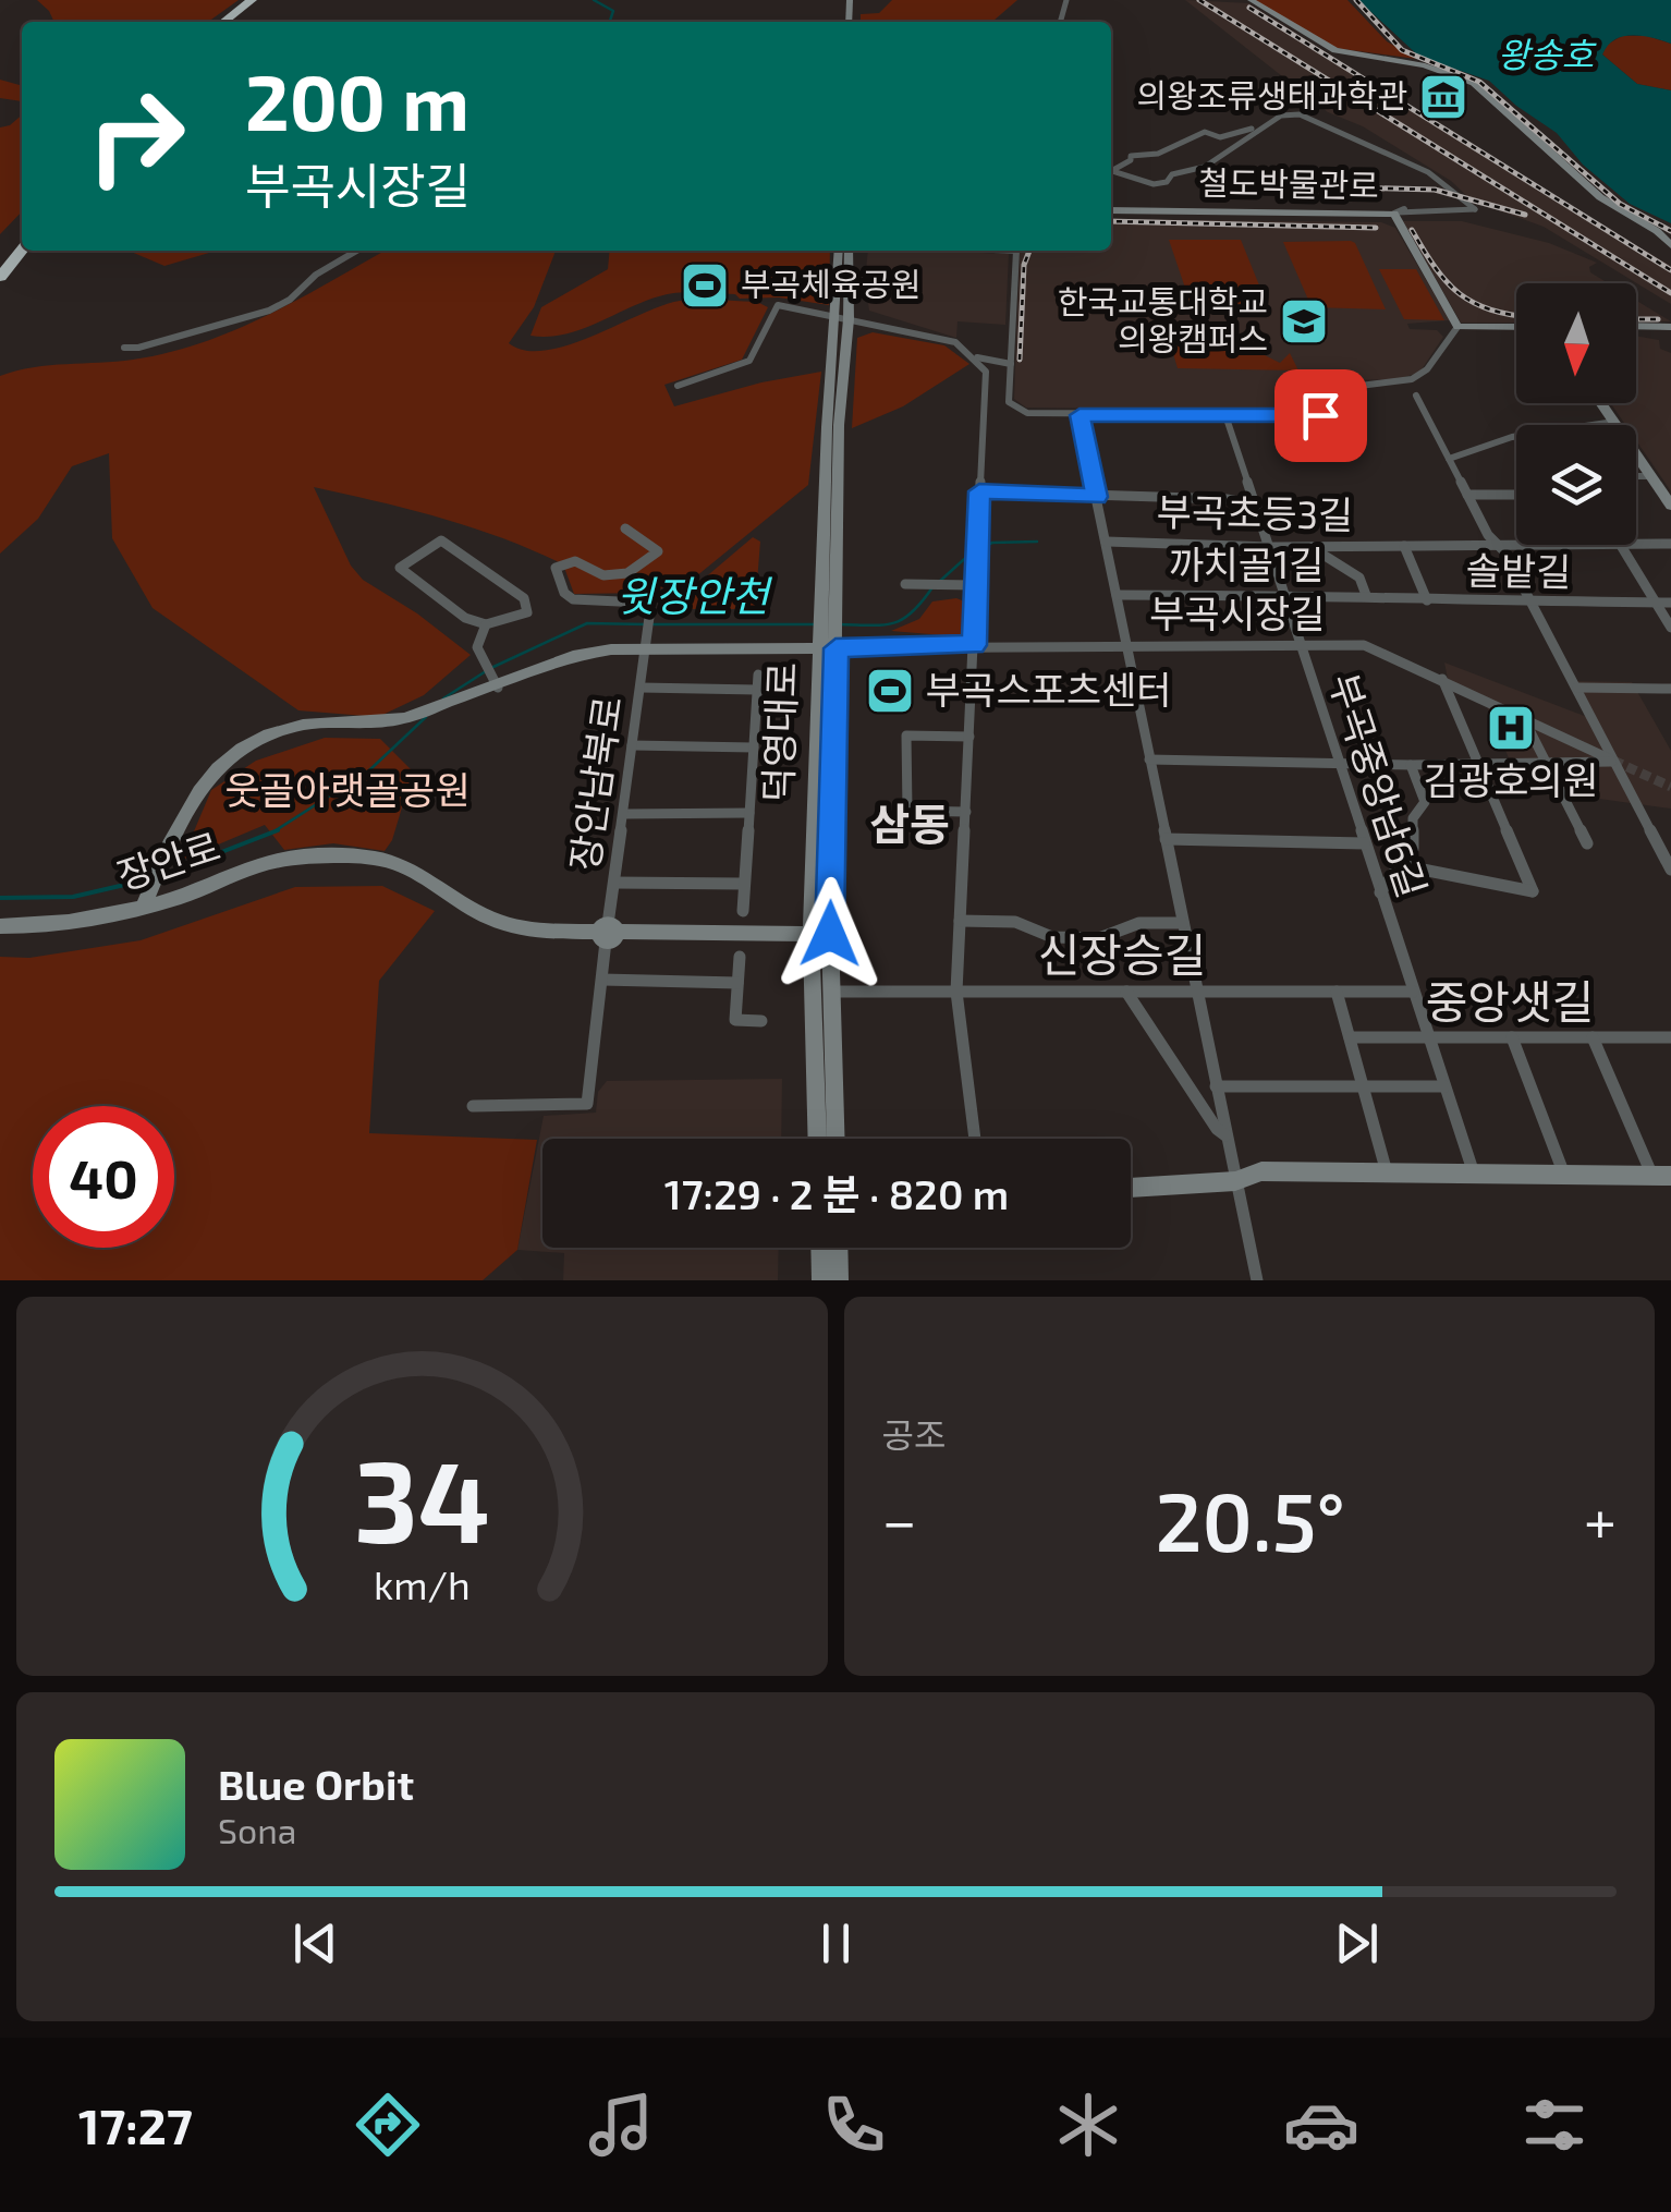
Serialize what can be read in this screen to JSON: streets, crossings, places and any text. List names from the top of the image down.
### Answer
{
  "streets": {
    "street": [
      "철도박물관로",
      "부곡초등3길",
      "까치골1길",
      "솔밭길",
      "부곡시장길",
      "덕영대로",
      "장안남북로",
      "부곡중앙남6길",
      "장안로",
      "신장승길",
      "중앙샛길"
    ]
  },
  "crossings": [
    ["부곡초등3길", "까치골1길"],
    ["부곡초등3길", "솔밭길"],
    ["부곡초등3길", "부곡중앙남6길"],
    ["까치골1길", "솔밭길"],
    ["까치골1길", "부곡중앙남6길"],
    ["부곡시장길", "덕영대로"],
    ["부곡시장길", "부곡중앙남6길"],
    ["덕영대로", "장안로"],
    ["덕영대로", "신장승길"],
    ["장안남북로", "장안로"],
    ["부곡중앙남6길", "신장승길"],
    ["부곡중앙남6길", "중앙샛길"]
  ],
  "districts": ["삼동"],
  "water": ["왕송호", "윗장안천"],
  "parks": ["웃골아랫골공원"],
  "places": {
    "museum": ["의왕조류생태과학관"],
    "sports": ["부곡체육공원", "부곡스포츠센터"],
    "school or university": ["한국교통대학교 의왕캠퍼스"],
    "hospital": ["김광호의원"]
  },
  "north": "bottom",
  "page": {
    "turn": ["200 m", "부곡시장길"],
    "limit": "40",
    "trip": "17:29 · 2 분 · 820 m",
    "tile": "공조",
    "heat": ["−", "20.5°", "+"],
    "song": ["Blue Orbit", "Sona"],
    "tabs": "17:27",
    "gauge": ["34", "km/h"]
  }
}
